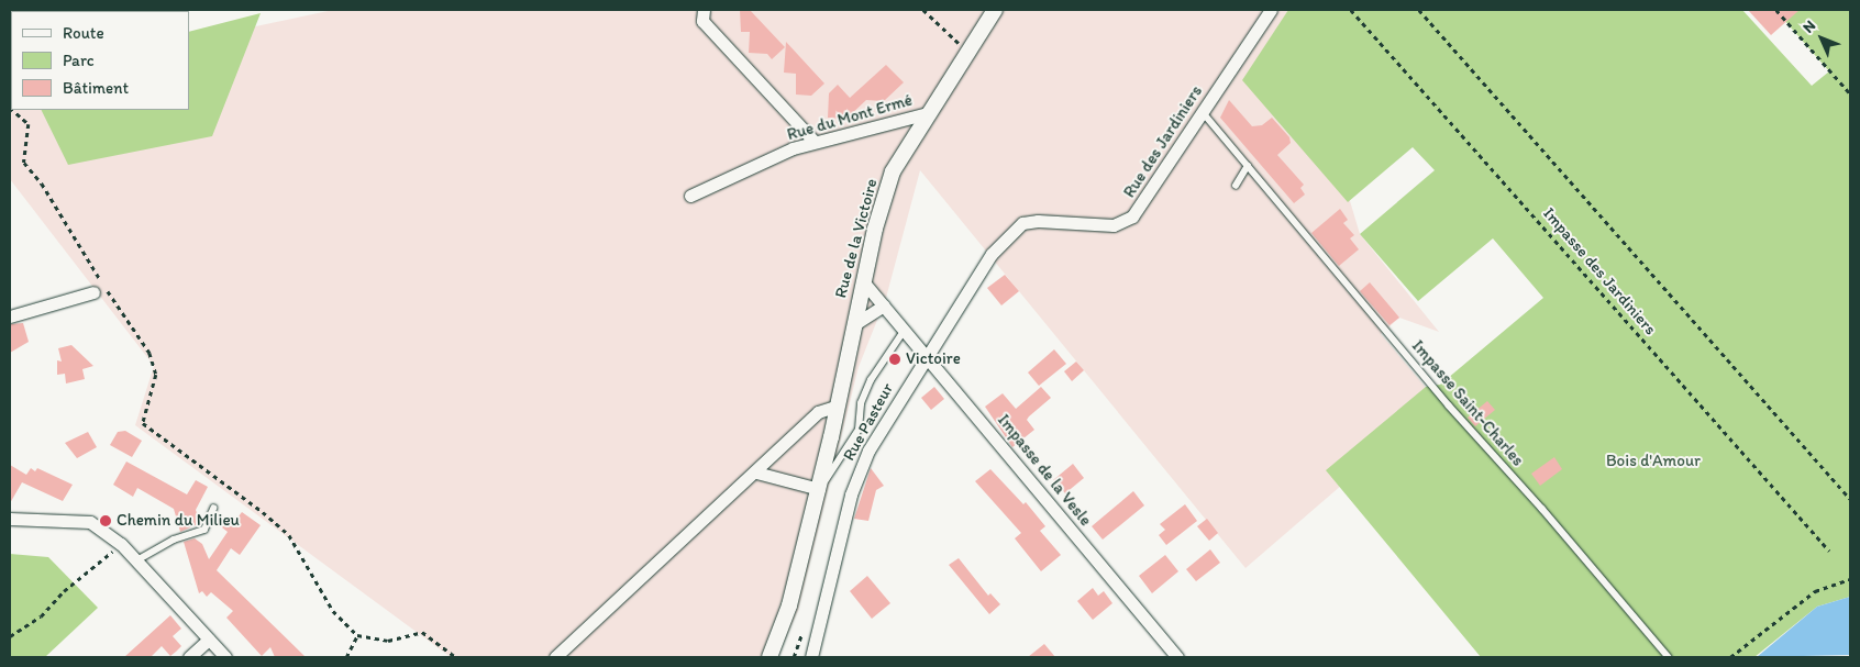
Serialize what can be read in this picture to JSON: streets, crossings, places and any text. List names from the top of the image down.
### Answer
{
  "streets": {
    "street": [
      "Rue du Mont Ermé",
      "Rue des Jardiniers",
      "Rue de la Victoire",
      "Rue Pasteur",
      "Impasse de la Vesle"
    ],
    "lane": ["Impasse Saint-Charles"],
    "path": ["Impasse des Jardiniers"]
  },
  "crossings": [
    ["Rue du Mont Ermé", "Rue de la Victoire"],
    ["Rue des Jardiniers", "Impasse Saint-Charles"],
    ["Rue des Jardiniers", "Rue Pasteur"],
    ["Rue de la Victoire", "Impasse de la Vesle"],
    ["Rue Pasteur", "Impasse de la Vesle"]
  ],
  "parks": ["Bois d'Amour"],
  "places": ["Victoire", "Chemin du Milieu"],
  "legend": ["Route", "Parc", "Bâtiment"],
  "north": "top left"
}
